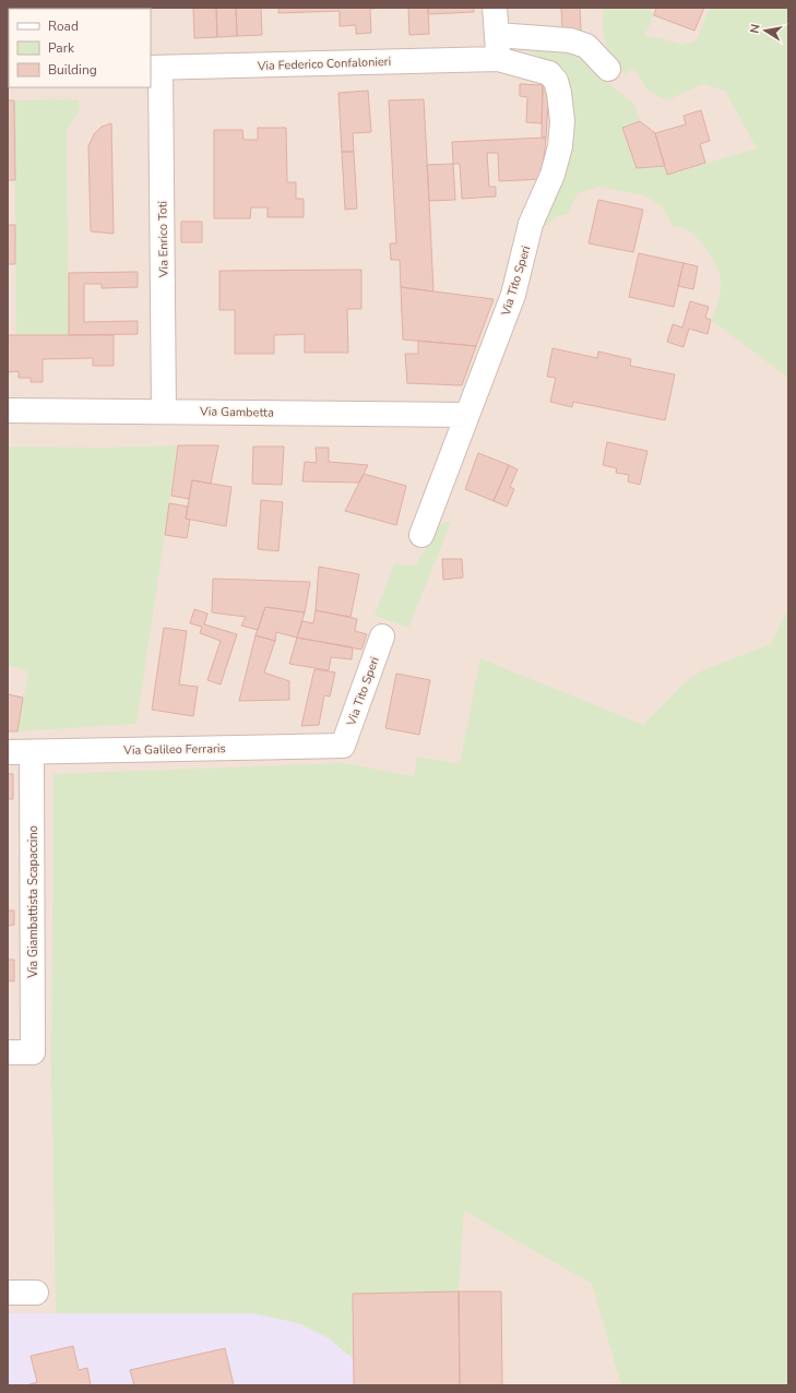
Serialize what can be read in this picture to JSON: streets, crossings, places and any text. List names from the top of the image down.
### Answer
{
  "streets": {
    "street": [
      "Via Federico Confalonieri",
      "Via Enrico Toti",
      "Via Tito Speri",
      "Via Gambetta",
      "Via Galileo Ferraris",
      "Via Giambattista Scapaccino"
    ]
  },
  "crossings": [
    ["Via Federico Confalonieri", "Via Enrico Toti"],
    ["Via Federico Confalonieri", "Via Tito Speri"],
    ["Via Enrico Toti", "Via Gambetta"],
    ["Via Tito Speri", "Via Gambetta"],
    ["Via Tito Speri", "Via Galileo Ferraris"],
    ["Via Galileo Ferraris", "Via Giambattista Scapaccino"]
  ],
  "legend": ["Road", "Park", "Building"],
  "north": "left"
}
